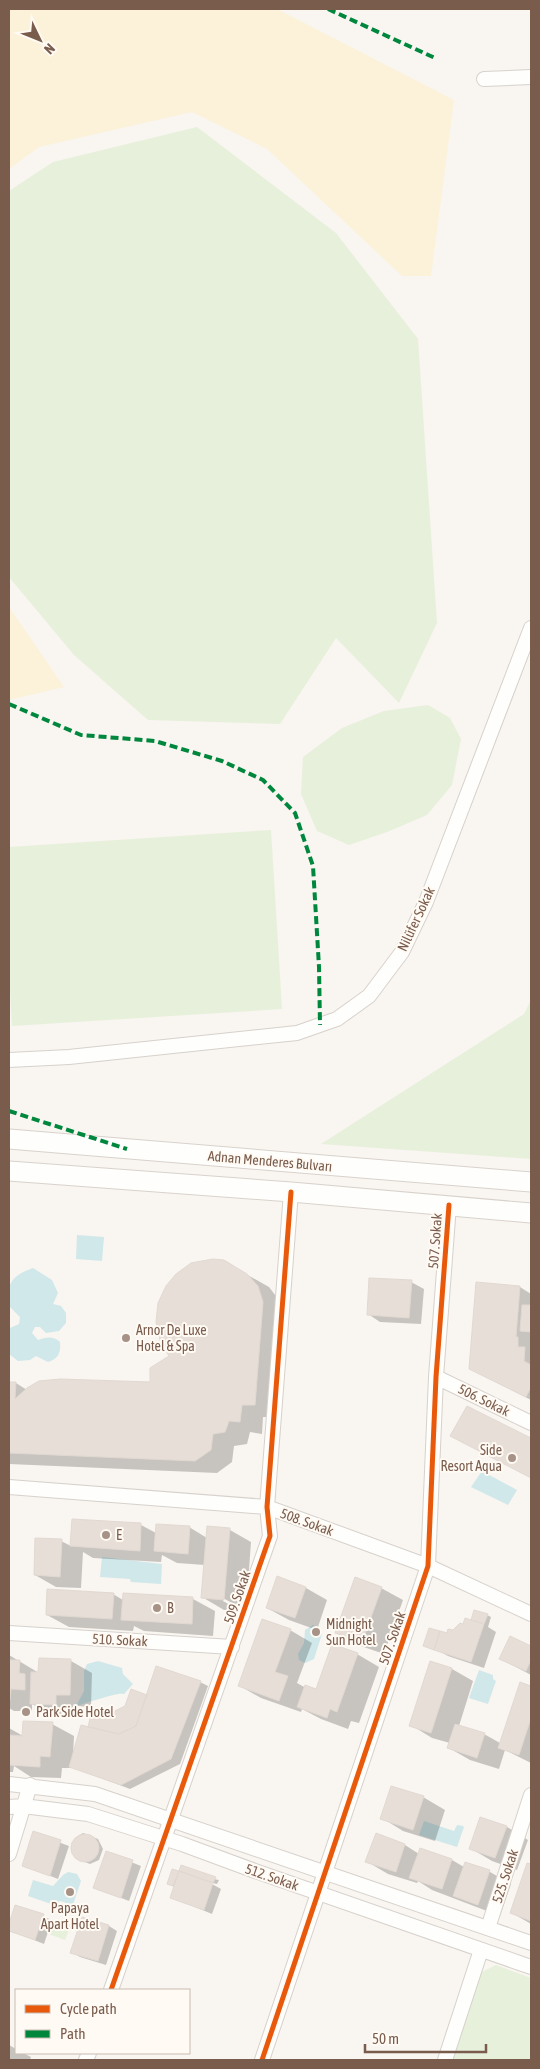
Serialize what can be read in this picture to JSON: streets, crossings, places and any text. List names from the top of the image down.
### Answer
{
  "streets": {
    "main road": ["Adnan Menderes Bulvarı"],
    "street": [
      "Nilüfer Sokak",
      "507. Sokak",
      "506. Sokak",
      "508. Sokak",
      "509. Sokak",
      "510. Sokak",
      "525. Sokak",
      "512. Sokak"
    ]
  },
  "crossings": [
    ["Adnan Menderes Bulvarı", "507. Sokak"],
    ["Adnan Menderes Bulvarı", "509. Sokak"],
    ["507. Sokak", "506. Sokak"],
    ["507. Sokak", "508. Sokak"],
    ["507. Sokak", "512. Sokak"],
    ["508. Sokak", "509. Sokak"],
    ["509. Sokak", "510. Sokak"],
    ["509. Sokak", "512. Sokak"],
    ["525. Sokak", "512. Sokak"]
  ],
  "places": [
    "Arnor De Luxe Hotel & Spa",
    "Side Resort Aqua",
    "E",
    "B",
    "Midnight Sun Hotel",
    "Park Side Hotel",
    "Papaya Apart Hotel"
  ],
  "legend": ["Cycle path", "Path"],
  "scale_bar": "50 m",
  "north": "bottom right"
}
